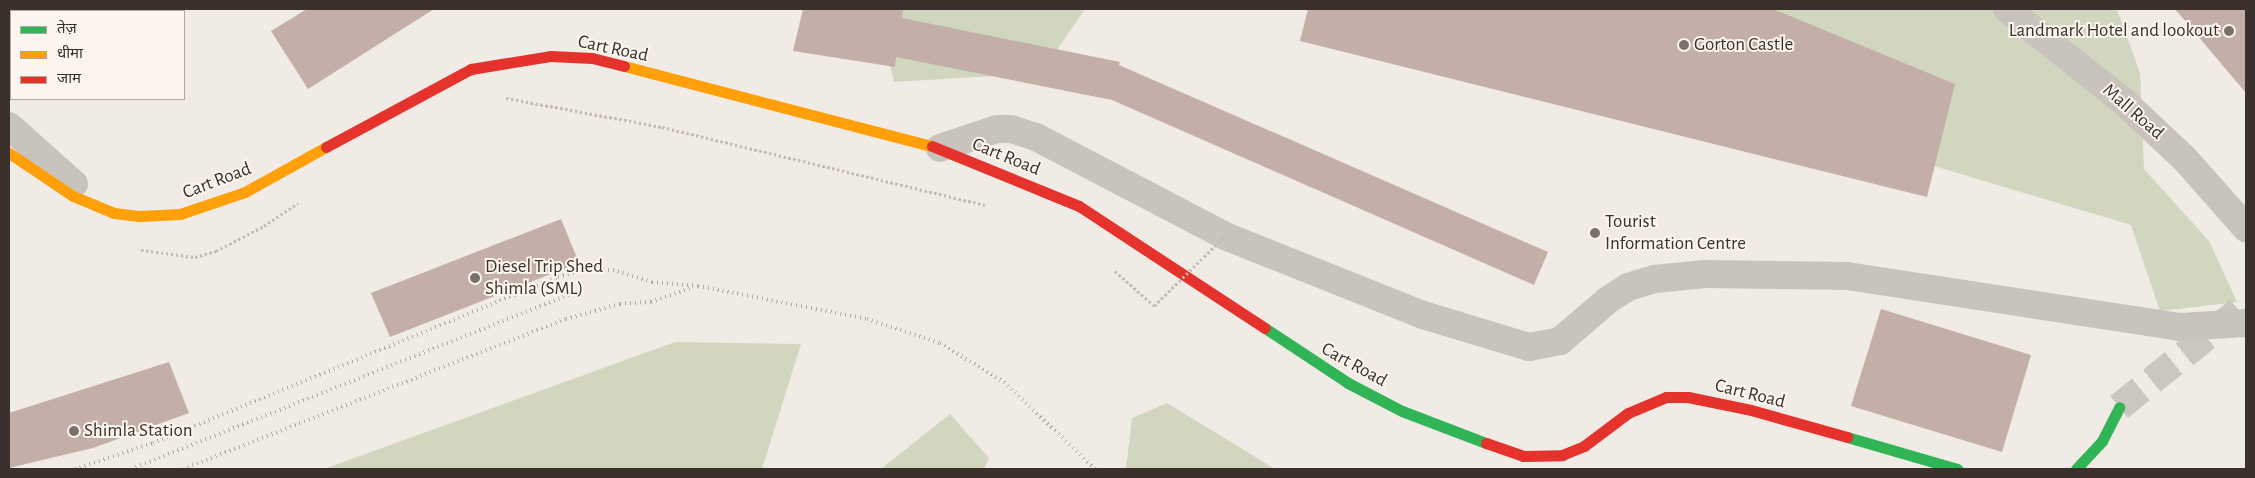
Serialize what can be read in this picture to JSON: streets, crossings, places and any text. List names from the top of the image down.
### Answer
{
  "streets": {
    "main road": ["Cart Road"],
    "street": ["Mall Road"]
  },
  "places": [
    "Landmark Hotel and lookout",
    "Gorton Castle",
    "Tourist Information Centre",
    "Diesel Trip Shed Shimla (SML)",
    "Shimla Station"
  ],
  "legend": ["तेज़", "धीमा", "जाम"]
}
